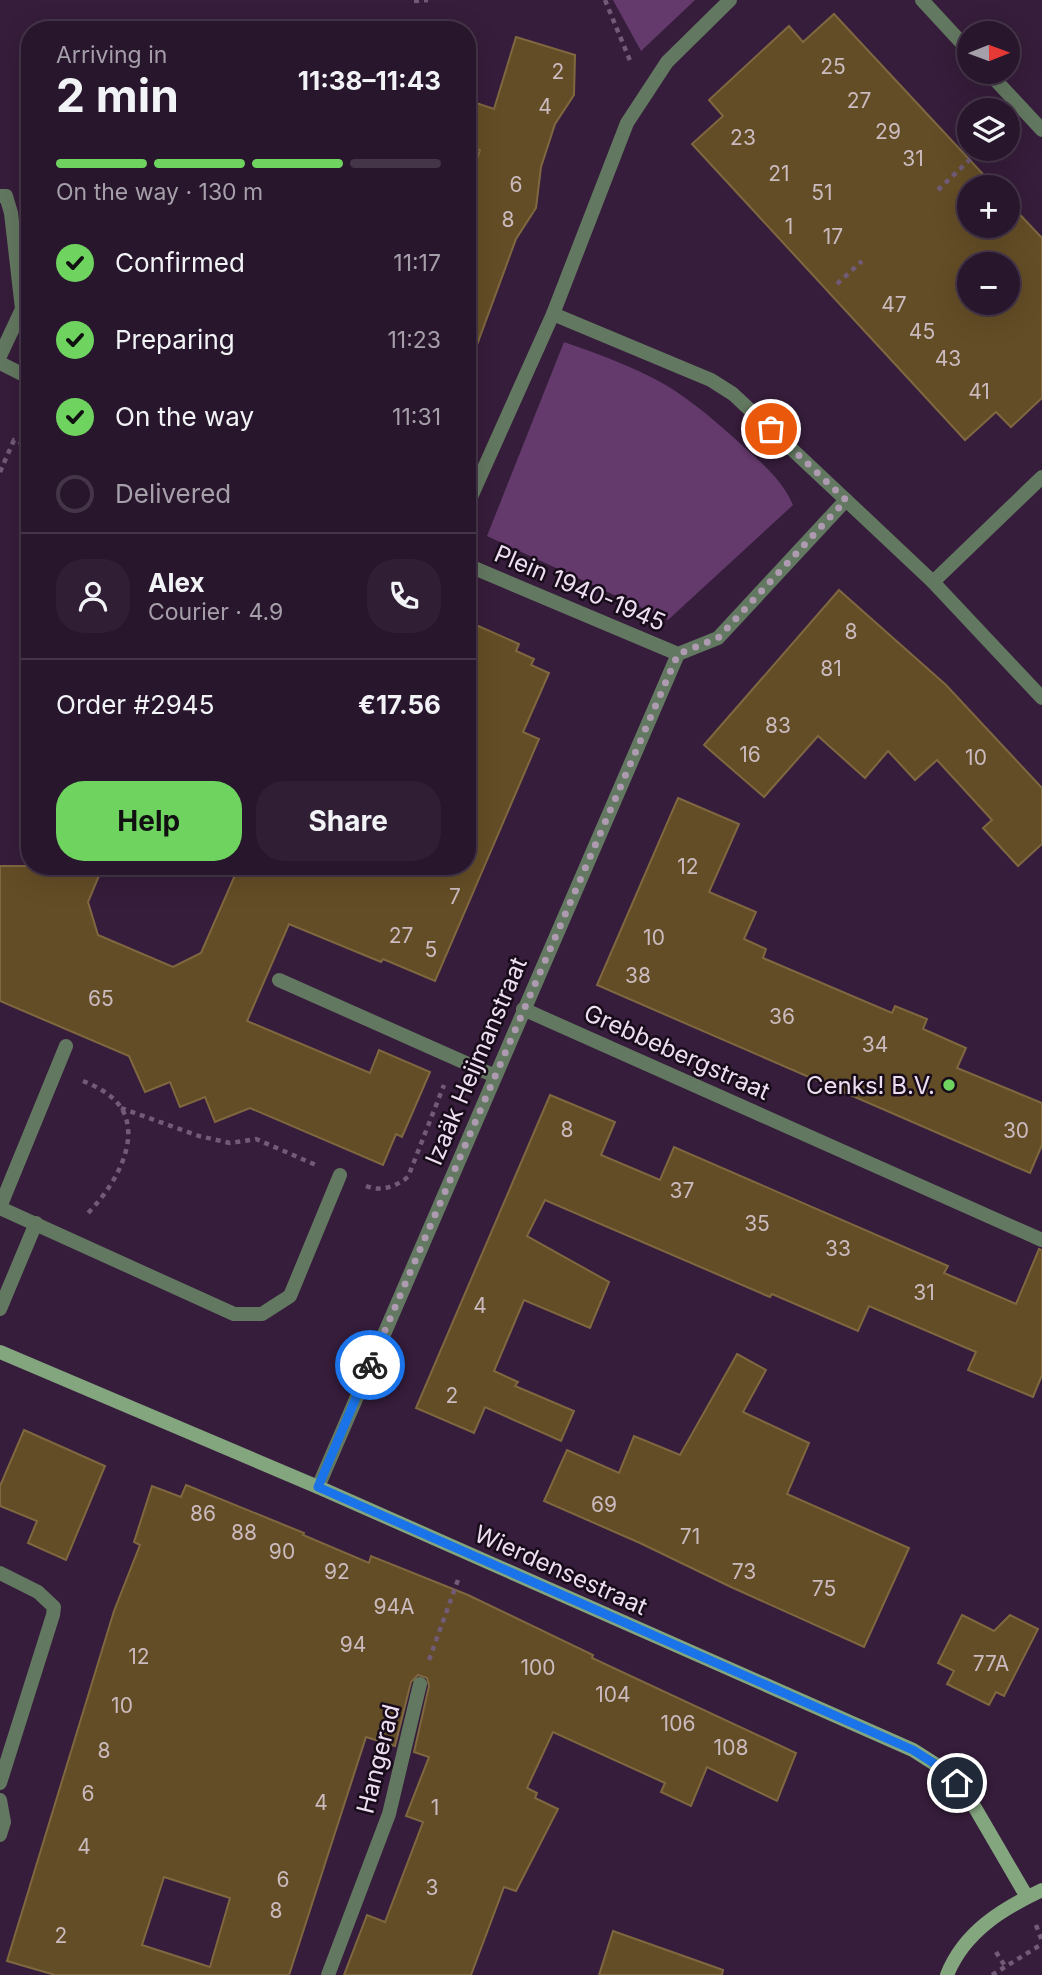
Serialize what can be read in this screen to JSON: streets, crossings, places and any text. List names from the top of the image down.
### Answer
{
  "streets": {
    "street": [
      "Plein 1940-1945",
      "Grebbebergstraat",
      "Izaäk Heijmanstraat",
      "Wierdensestraat",
      "Hangerad"
    ]
  },
  "crossings": [
    ["Plein 1940-1945", "Izaäk Heijmanstraat"],
    ["Grebbebergstraat", "Izaäk Heijmanstraat"],
    ["Izaäk Heijmanstraat", "Wierdensestraat"],
    ["Wierdensestraat", "Hangerad"]
  ],
  "places": ["Cenks! B.V."],
  "house_numbers": [
    "25",
    "2",
    "27",
    "4",
    "29",
    "23",
    "31",
    "21",
    "6",
    "51",
    "8",
    "1",
    "17",
    "47",
    "45",
    "43",
    "41",
    "8",
    "81",
    "83",
    "16",
    "10",
    "12",
    "7",
    "27",
    "10",
    "5",
    "38",
    "65",
    "36",
    "34",
    "8",
    "30",
    "37",
    "35",
    "33",
    "31",
    "4",
    "2",
    "69",
    "86",
    "88",
    "71",
    "90",
    "92",
    "73",
    "75",
    "94A",
    "94",
    "12",
    "77A",
    "100",
    "104",
    "10",
    "106",
    "108",
    "8",
    "6",
    "4",
    "1",
    "4",
    "6",
    "3",
    "8",
    "2"
  ],
  "north": "right",
  "page": {
    "map_buttons": ["+", "−"],
    "heading": ["2 min", "Arriving in", "11:38–11:43"],
    "panel": [
      "Alex",
      "Courier · 4.9",
      "Order #2945",
      "€17.56"
    ],
    "bar": "On the way · 130 m",
    "list": [
      ["Confirmed", "11:17"],
      ["Preparing", "11:23"],
      ["On the way", "11:31"],
      "Delivered"
    ],
    "buttons": ["Help", "Share"]
  }
}
